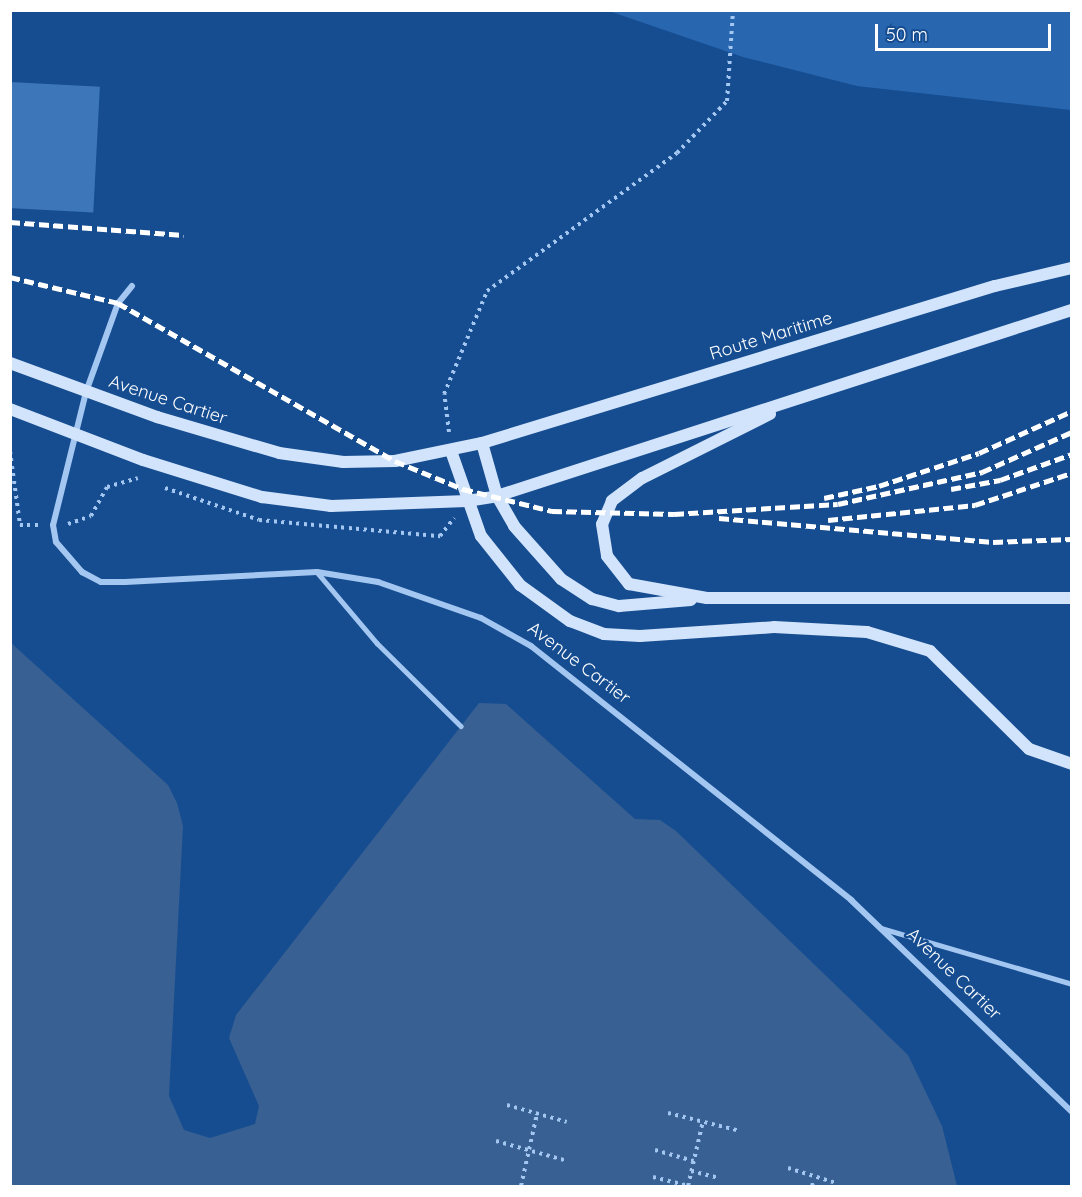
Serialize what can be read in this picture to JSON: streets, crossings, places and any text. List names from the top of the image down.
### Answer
{
  "streets": {
    "main road": ["Route Maritime", "Avenue Cartier"]
  },
  "crossings": [
    ["Route Maritime", "Avenue Cartier"]
  ],
  "scale_bar": "50 m"
}
